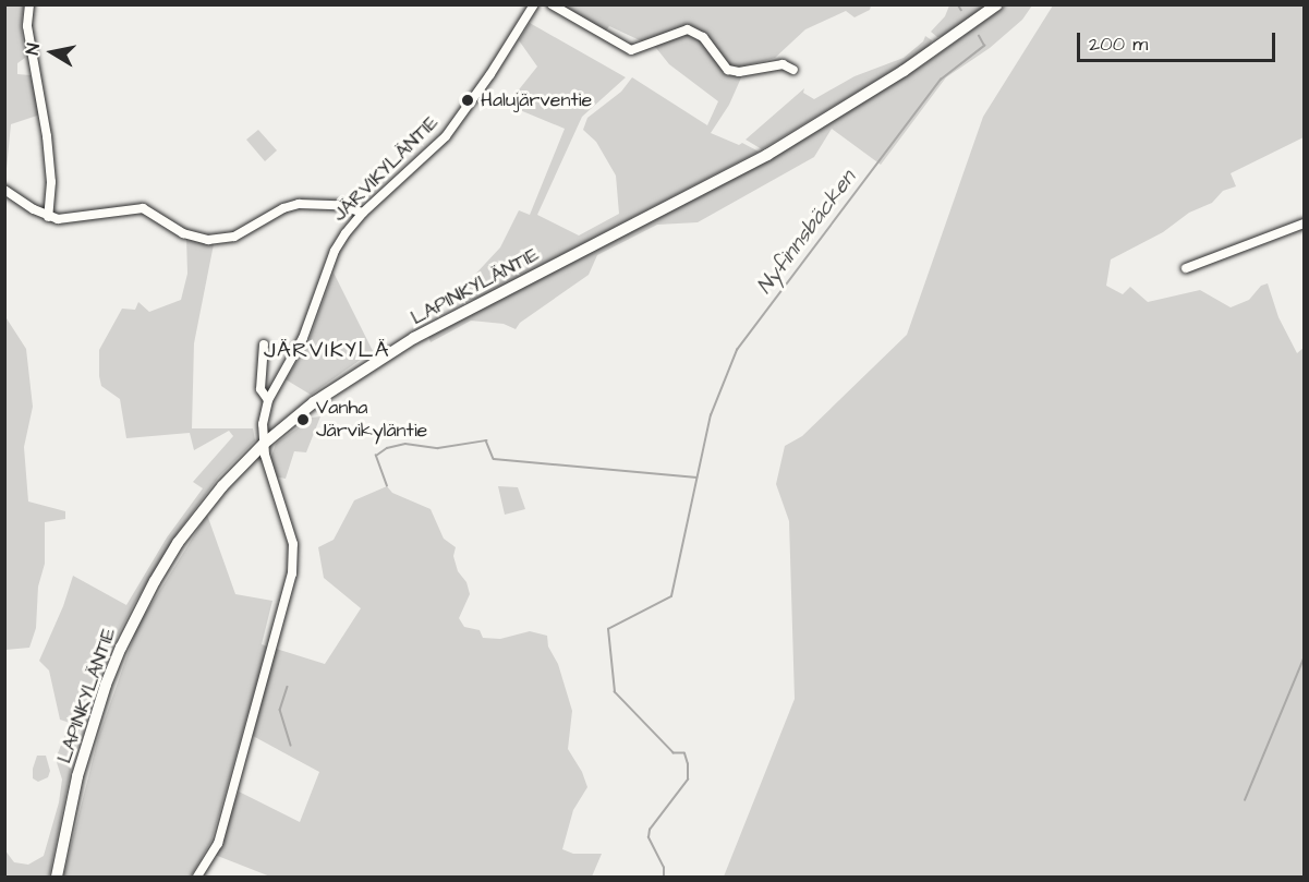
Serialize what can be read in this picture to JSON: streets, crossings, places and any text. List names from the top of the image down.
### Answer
{
  "streets": {
    "main road": ["LAPINKYLÄNTIE"],
    "street": ["JÄRVIKYLÄNTIE"]
  },
  "crossings": [
    ["JÄRVIKYLÄNTIE", "LAPINKYLÄNTIE"]
  ],
  "districts": ["JÄRVIKYLÄ"],
  "water": ["Nyfinnsbäcken"],
  "places": ["Halujärventie", "Vanha Järvikyläntie"],
  "scale_bar": "200 m",
  "north": "left"
}
